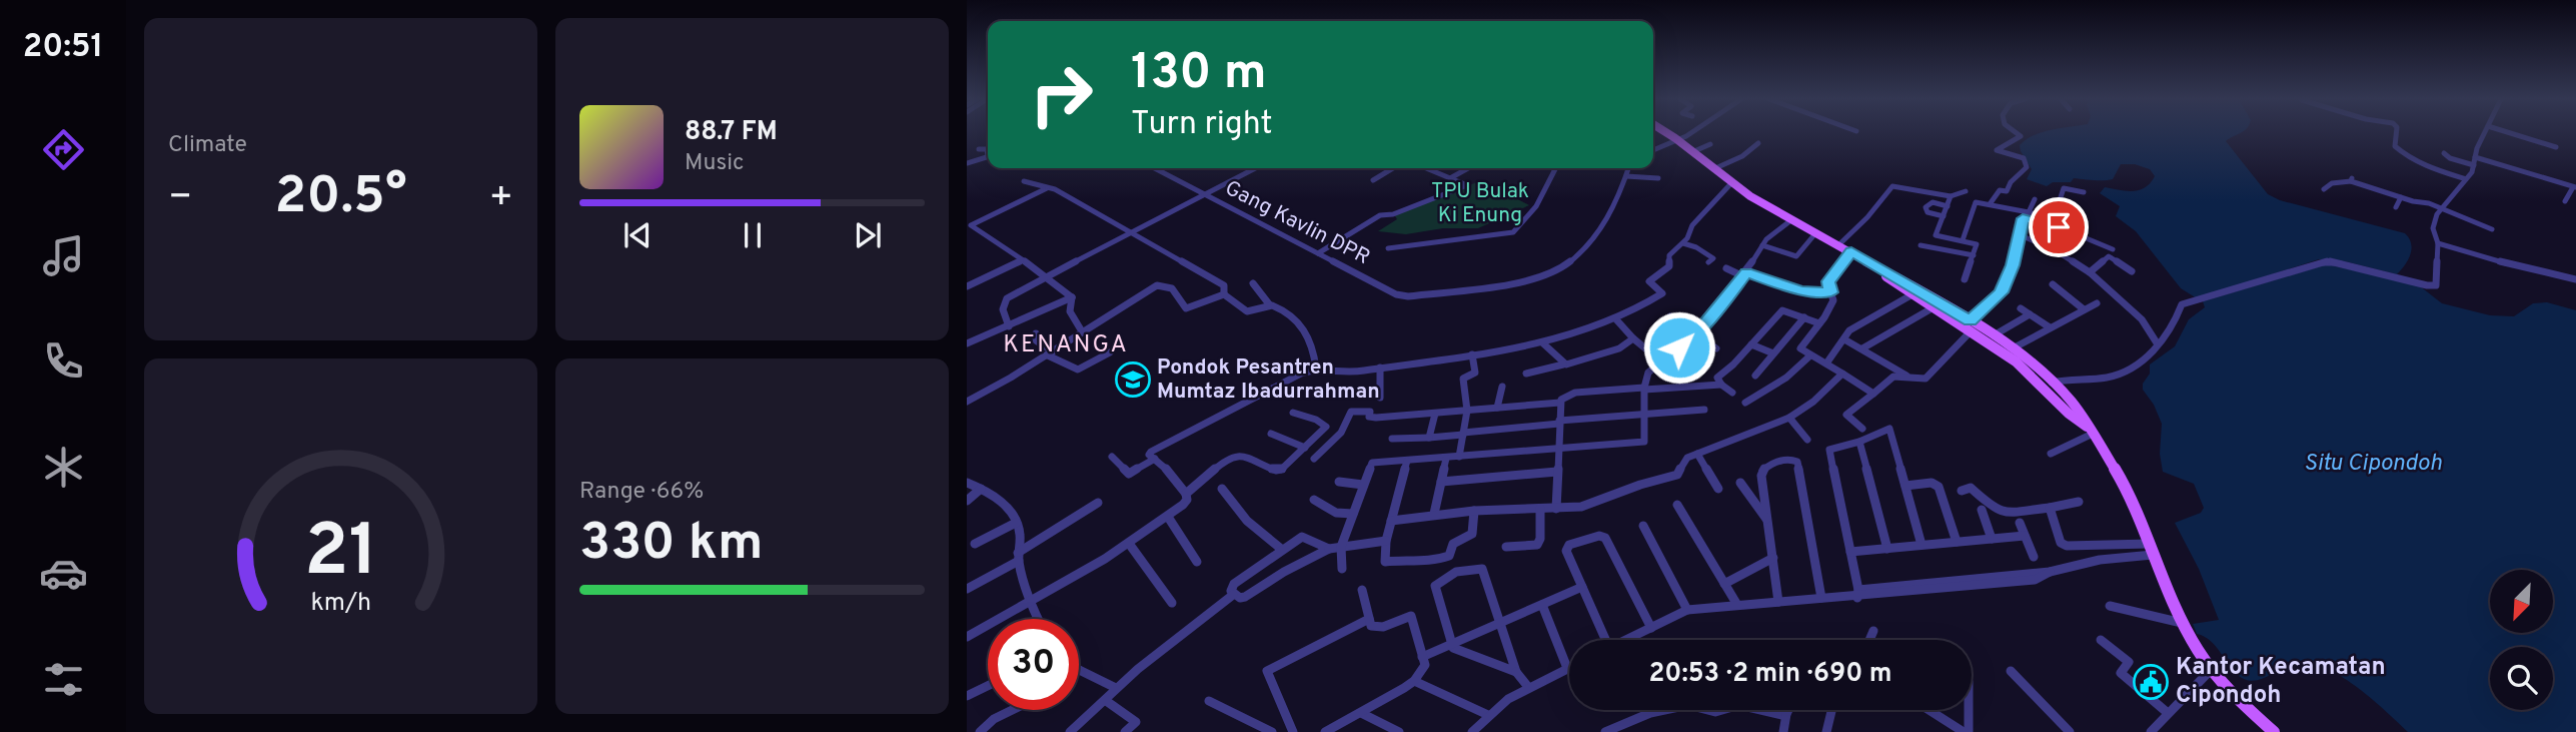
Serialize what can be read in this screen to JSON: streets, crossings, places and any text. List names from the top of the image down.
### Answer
{
  "streets": {
    "street": ["Gang Kavlin DPR"]
  },
  "districts": ["KENANGA"],
  "water": ["Situ Cipondoh"],
  "parks": ["TPU Bulak Ki Enung"],
  "places": {
    "school or university": ["Pondok Pesantren Mumtaz Ibadurrahman"],
    "public building": ["Kantor Kecamatan Cipondoh"]
  },
  "north": "bottom left",
  "page": {
    "tabs": "20:51",
    "tile": [
      "Climate",
      ["Range · 66%", "330 km"]
    ],
    "turn": ["130 m", "Turn right"],
    "song": ["88.7 FM", "Music"],
    "heat": ["−", "20.5°", "+"],
    "limit": "30",
    "trip": "20:53 · 2 min · 690 m",
    "gauge": ["21", "km/h"]
  }
}
